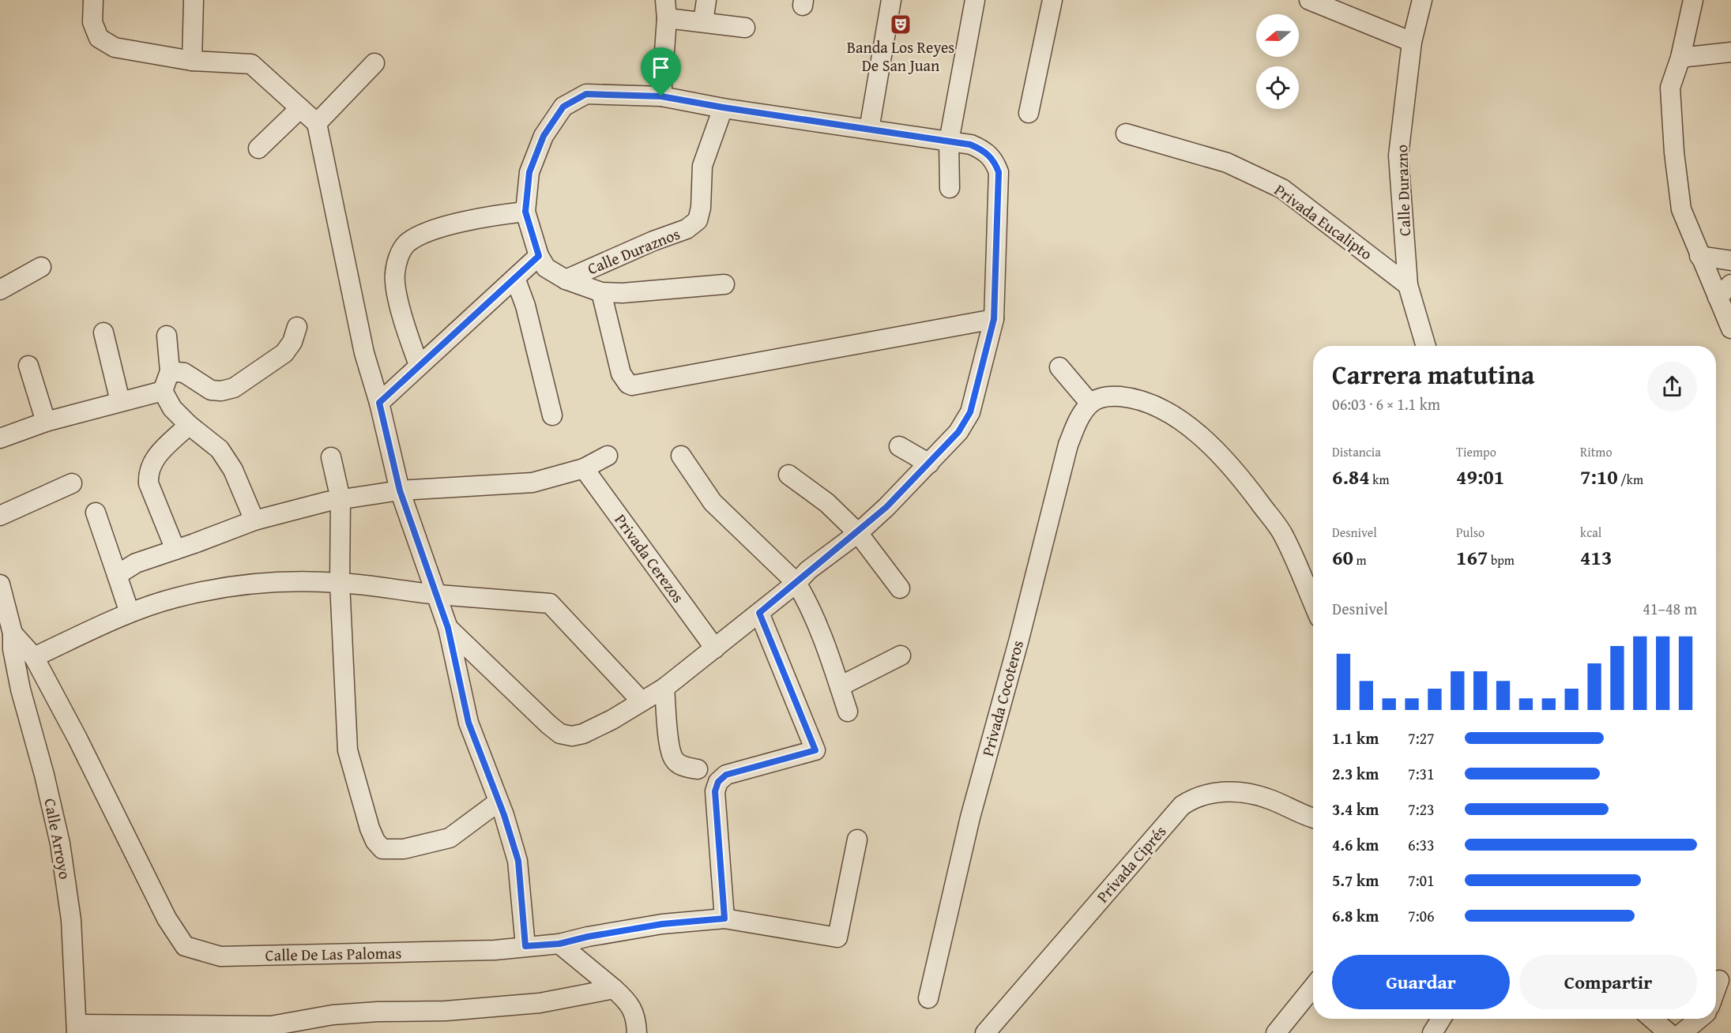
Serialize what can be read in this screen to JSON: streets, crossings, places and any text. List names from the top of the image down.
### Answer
{
  "streets": {
    "street": [
      "Calle Durazno",
      "Privada Eucalipto",
      "Calle Duraznos",
      "Privada Cerezos",
      "Privada Cocoteros",
      "Calle Arroyo",
      "Privada Ciprés",
      "Calle De Las Palomas"
    ]
  },
  "crossings": [
    ["Calle Durazno", "Privada Eucalipto"],
    ["Calle Arroyo", "Calle De Las Palomas"]
  ],
  "places": {
    "theatre": ["Banda Los Reyes De San Juan"]
  },
  "north": "left",
  "page": {
    "heading": ["Carrera matutina", "06:03 · 6 × 1.1 km"],
    "stats": [
      ["Distancia", "6.84 km"],
      ["Tiempo", "49:01"],
      ["Ritmo", "7:10 /km"],
      ["Desnivel", "60 m"],
      ["Pulso", "167 bpm"],
      ["kcal", "413"]
    ],
    "chart": ["Desnivel", "41–48 m"],
    "list": [
      {
        "name": "1.1 km",
        "note": "7:27"
      },
      {
        "name": "2.3 km",
        "note": "7:31"
      },
      {
        "name": "3.4 km",
        "note": "7:23"
      },
      {
        "name": "4.6 km",
        "note": "6:33"
      },
      {
        "name": "5.7 km",
        "note": "7:01"
      },
      {
        "name": "6.8 km",
        "note": "7:06"
      }
    ],
    "buttons": ["Guardar", "Compartir"]
  }
}
